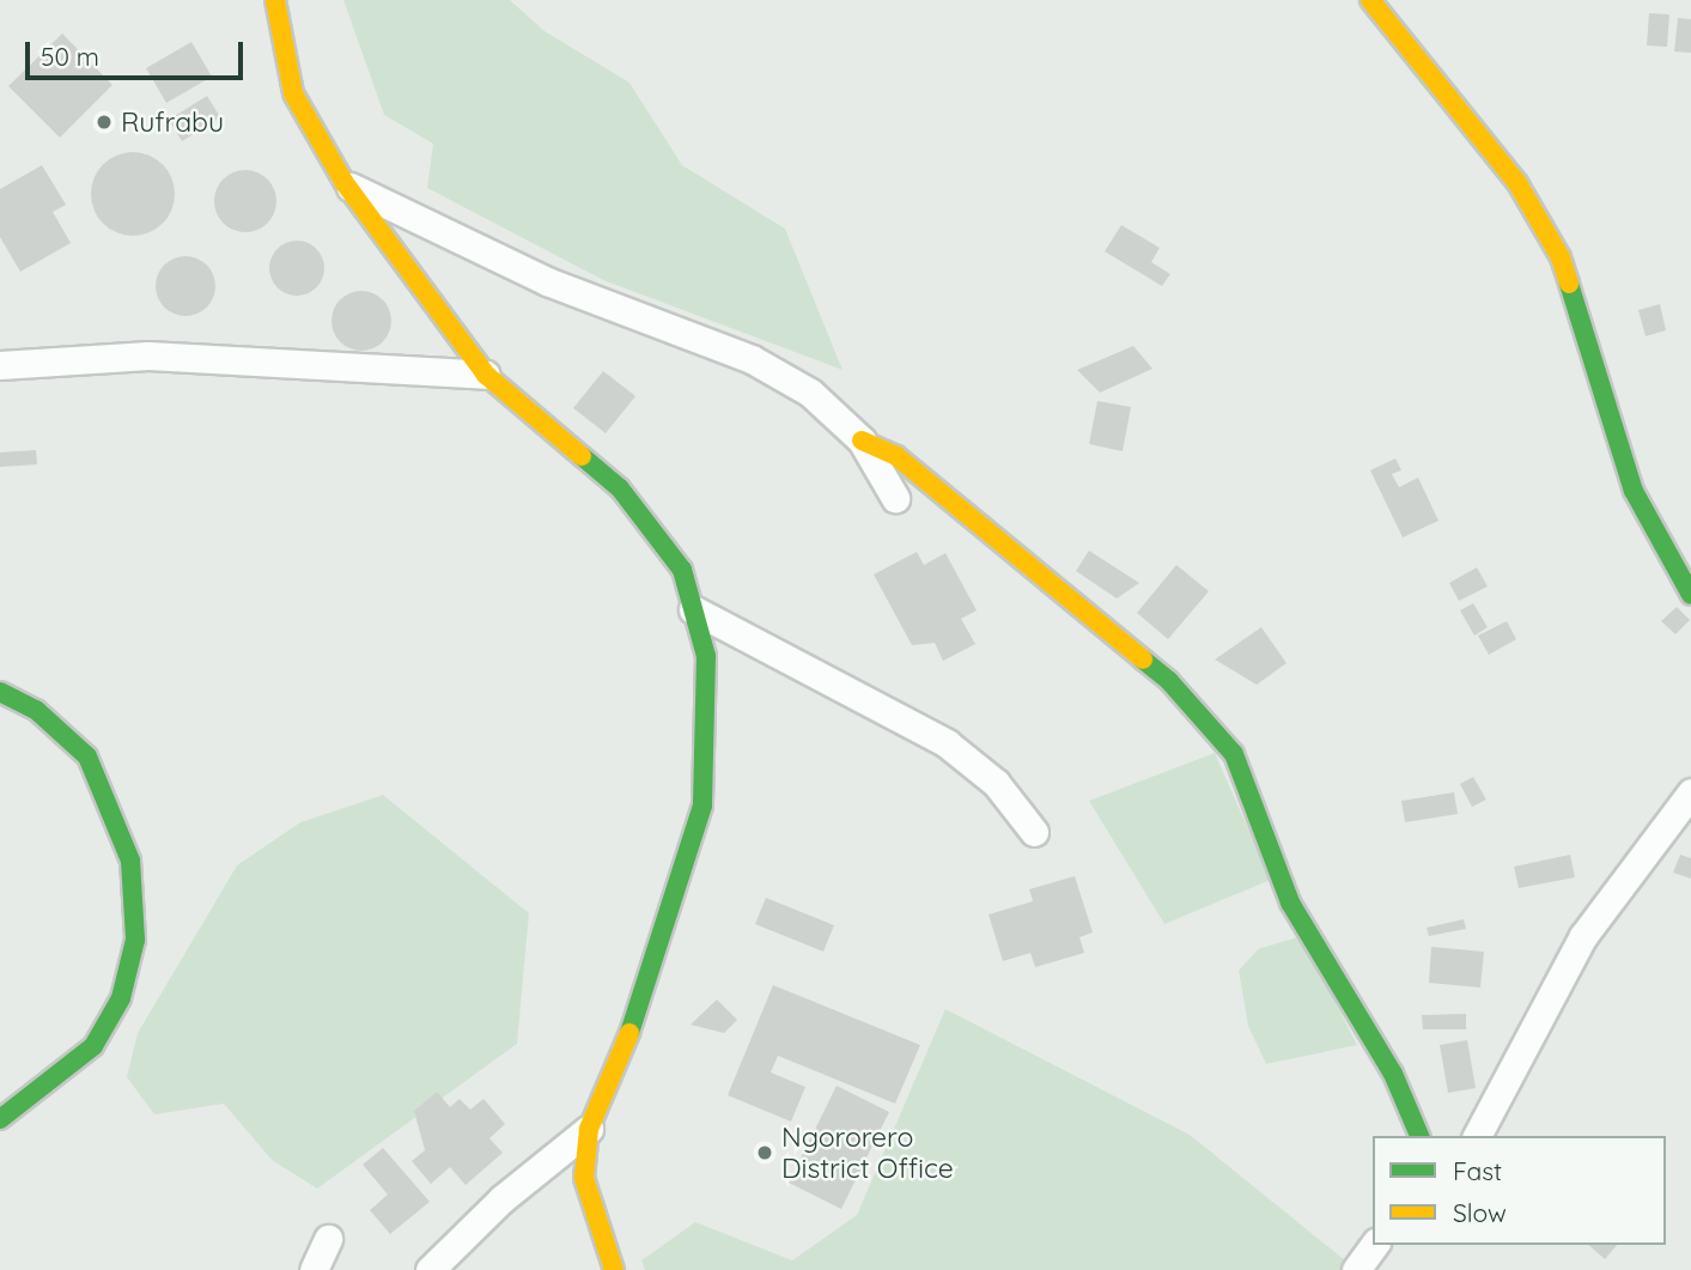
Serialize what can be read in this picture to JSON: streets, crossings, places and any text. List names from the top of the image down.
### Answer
{
  "places": ["Rufrabu", "Ngororero District Office"],
  "legend": ["Fast", "Slow"],
  "scale_bar": "50 m"
}
